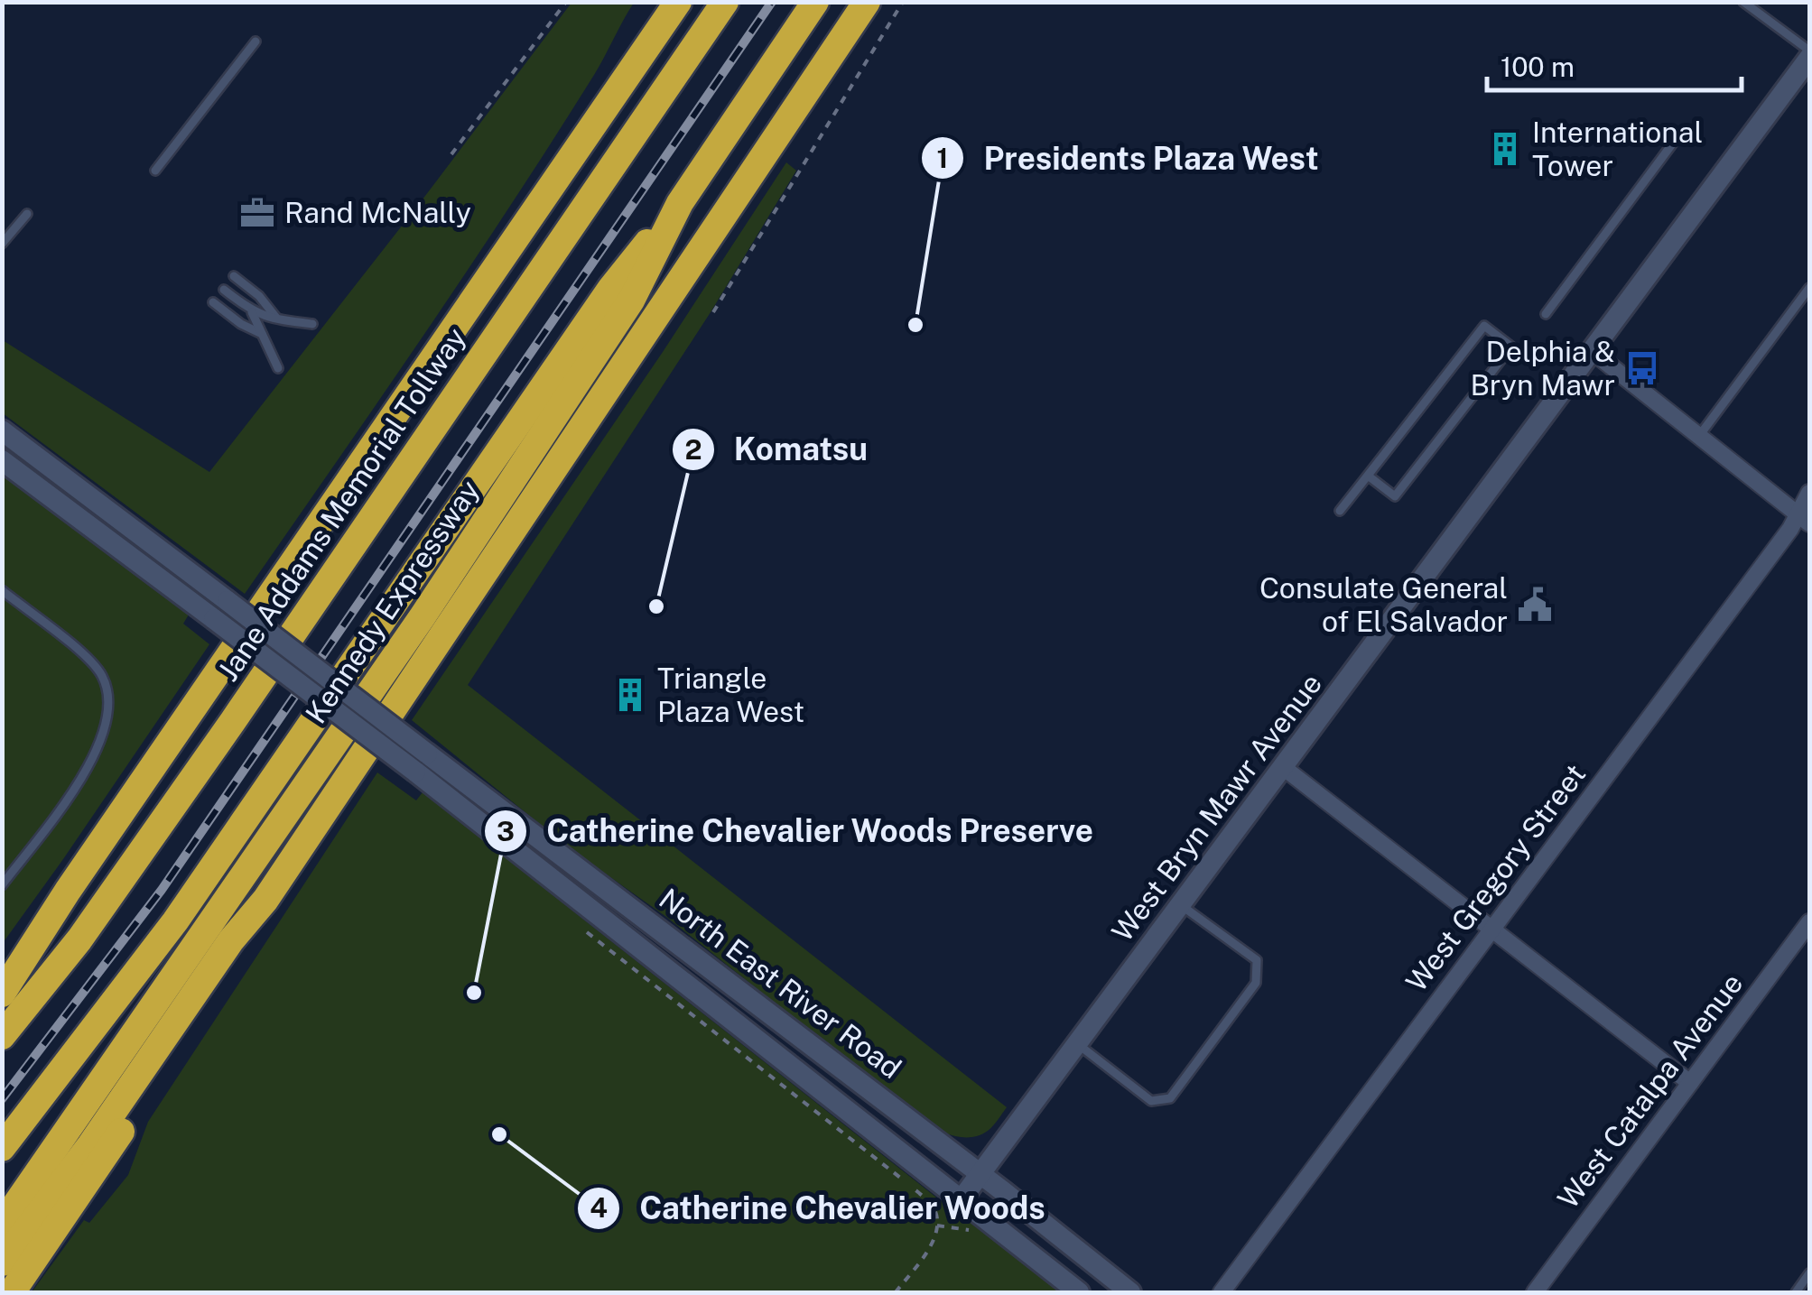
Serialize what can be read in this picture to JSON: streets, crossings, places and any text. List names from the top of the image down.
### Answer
{
  "streets": {
    "highway": ["Jane Addams Memorial Tollway", "Kennedy Expressway"],
    "main road": ["West Bryn Mawr Avenue", "North East River Road"],
    "street": ["West Gregory Street", "West Catalpa Avenue"]
  },
  "crossings": [
    ["West Bryn Mawr Avenue", "North East River Road"]
  ],
  "places": {
    "building": ["International Tower", "Triangle Plaza West"],
    "office": ["Rand McNally"],
    "other": [
      "Presidents Plaza West",
      "Komatsu",
      "Catherine Chevalier Woods Preserve",
      "Catherine Chevalier Woods"
    ],
    "bus stop": ["Delphia & Bryn Mawr"],
    "public building": ["Consulate General of El Salvador"]
  },
  "scale_bar": "100 m"
}
